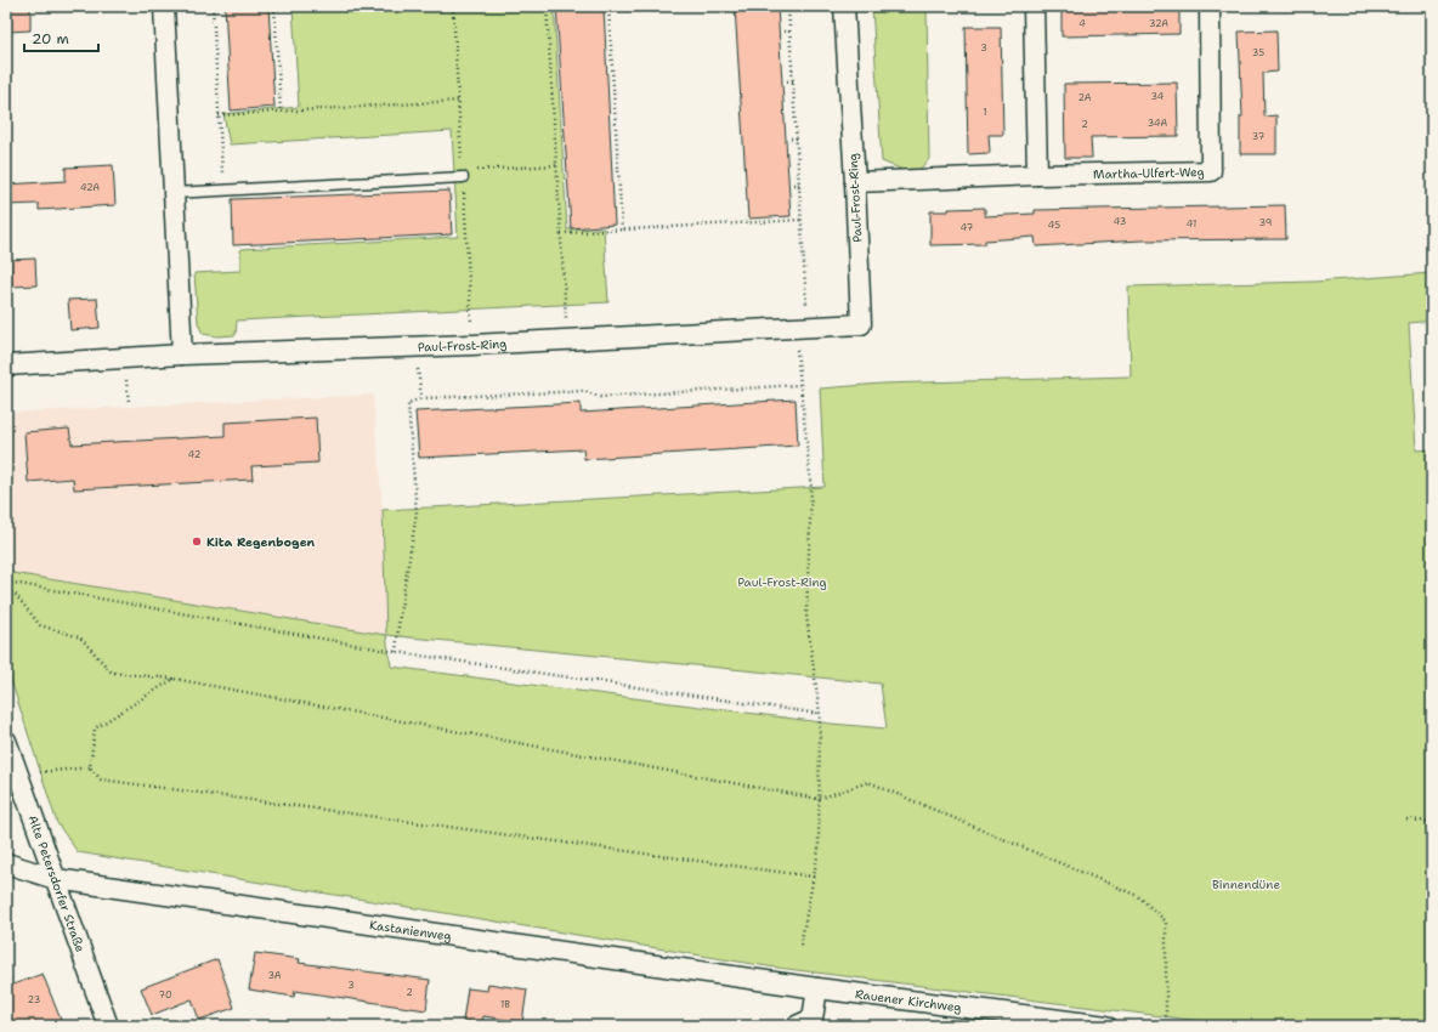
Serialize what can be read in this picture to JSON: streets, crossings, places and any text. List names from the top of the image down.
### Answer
{
  "streets": {
    "street": [
      "Martha-Ulfert-Weg",
      "Paul-Frost-Ring",
      "Alte Petersdorfer Straße",
      "Kastanienweg",
      "Rauener Kirchweg"
    ]
  },
  "crossings": [
    ["Martha-Ulfert-Weg", "Paul-Frost-Ring"],
    ["Alte Petersdorfer Straße", "Kastanienweg"],
    ["Kastanienweg", "Rauener Kirchweg"]
  ],
  "parks": ["Paul-Frost-Ring", "Binnendüne"],
  "places": ["Kita Regenbogen"],
  "house_numbers": [
    "4",
    "32A",
    "3",
    "35",
    "34",
    "2A",
    "1",
    "34A",
    "2",
    "37",
    "42A",
    "43",
    "39",
    "41",
    "45",
    "47",
    "42",
    "3A",
    "3",
    "2",
    "70",
    "23",
    "1B"
  ],
  "scale_bar": "20 m"
}
